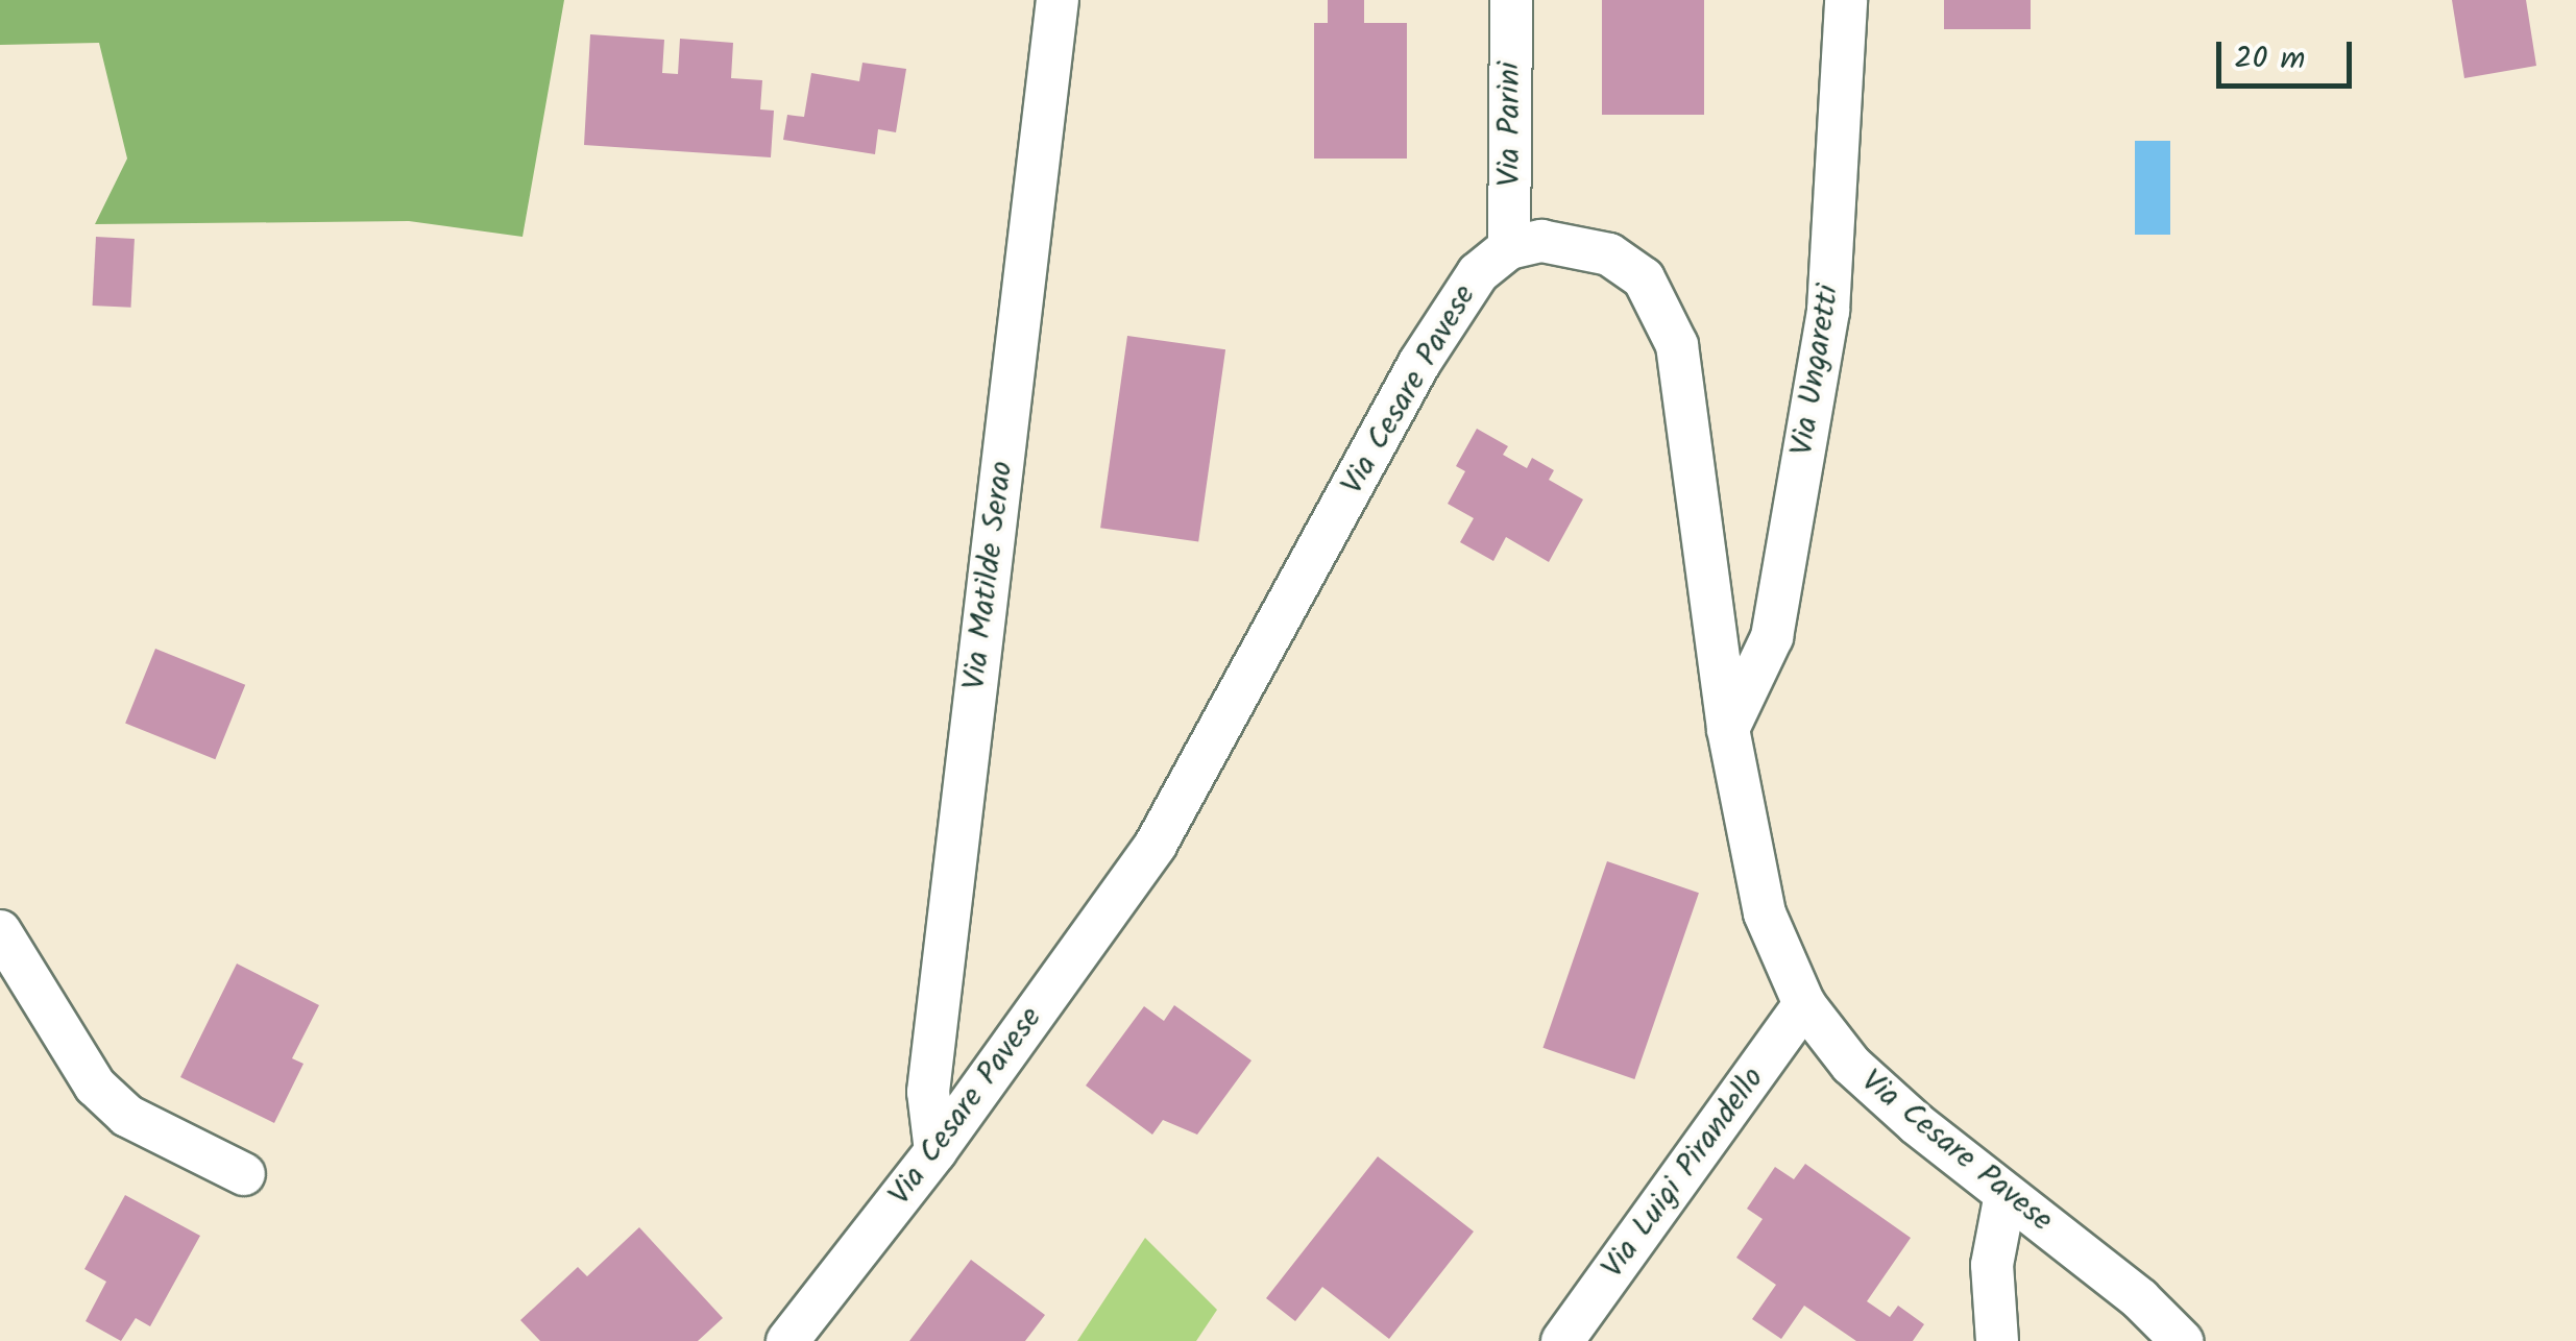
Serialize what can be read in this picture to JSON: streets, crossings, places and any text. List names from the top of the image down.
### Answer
{
  "streets": {
    "street": [
      "Via Parini",
      "Via Ungaretti",
      "Via Cesare Pavese",
      "Via Matilde Serao",
      "Via Luigi Pirandello"
    ]
  },
  "crossings": [
    ["Via Parini", "Via Cesare Pavese"],
    ["Via Ungaretti", "Via Cesare Pavese"],
    ["Via Cesare Pavese", "Via Matilde Serao"],
    ["Via Cesare Pavese", "Via Luigi Pirandello"]
  ],
  "scale_bar": "20 m"
}
